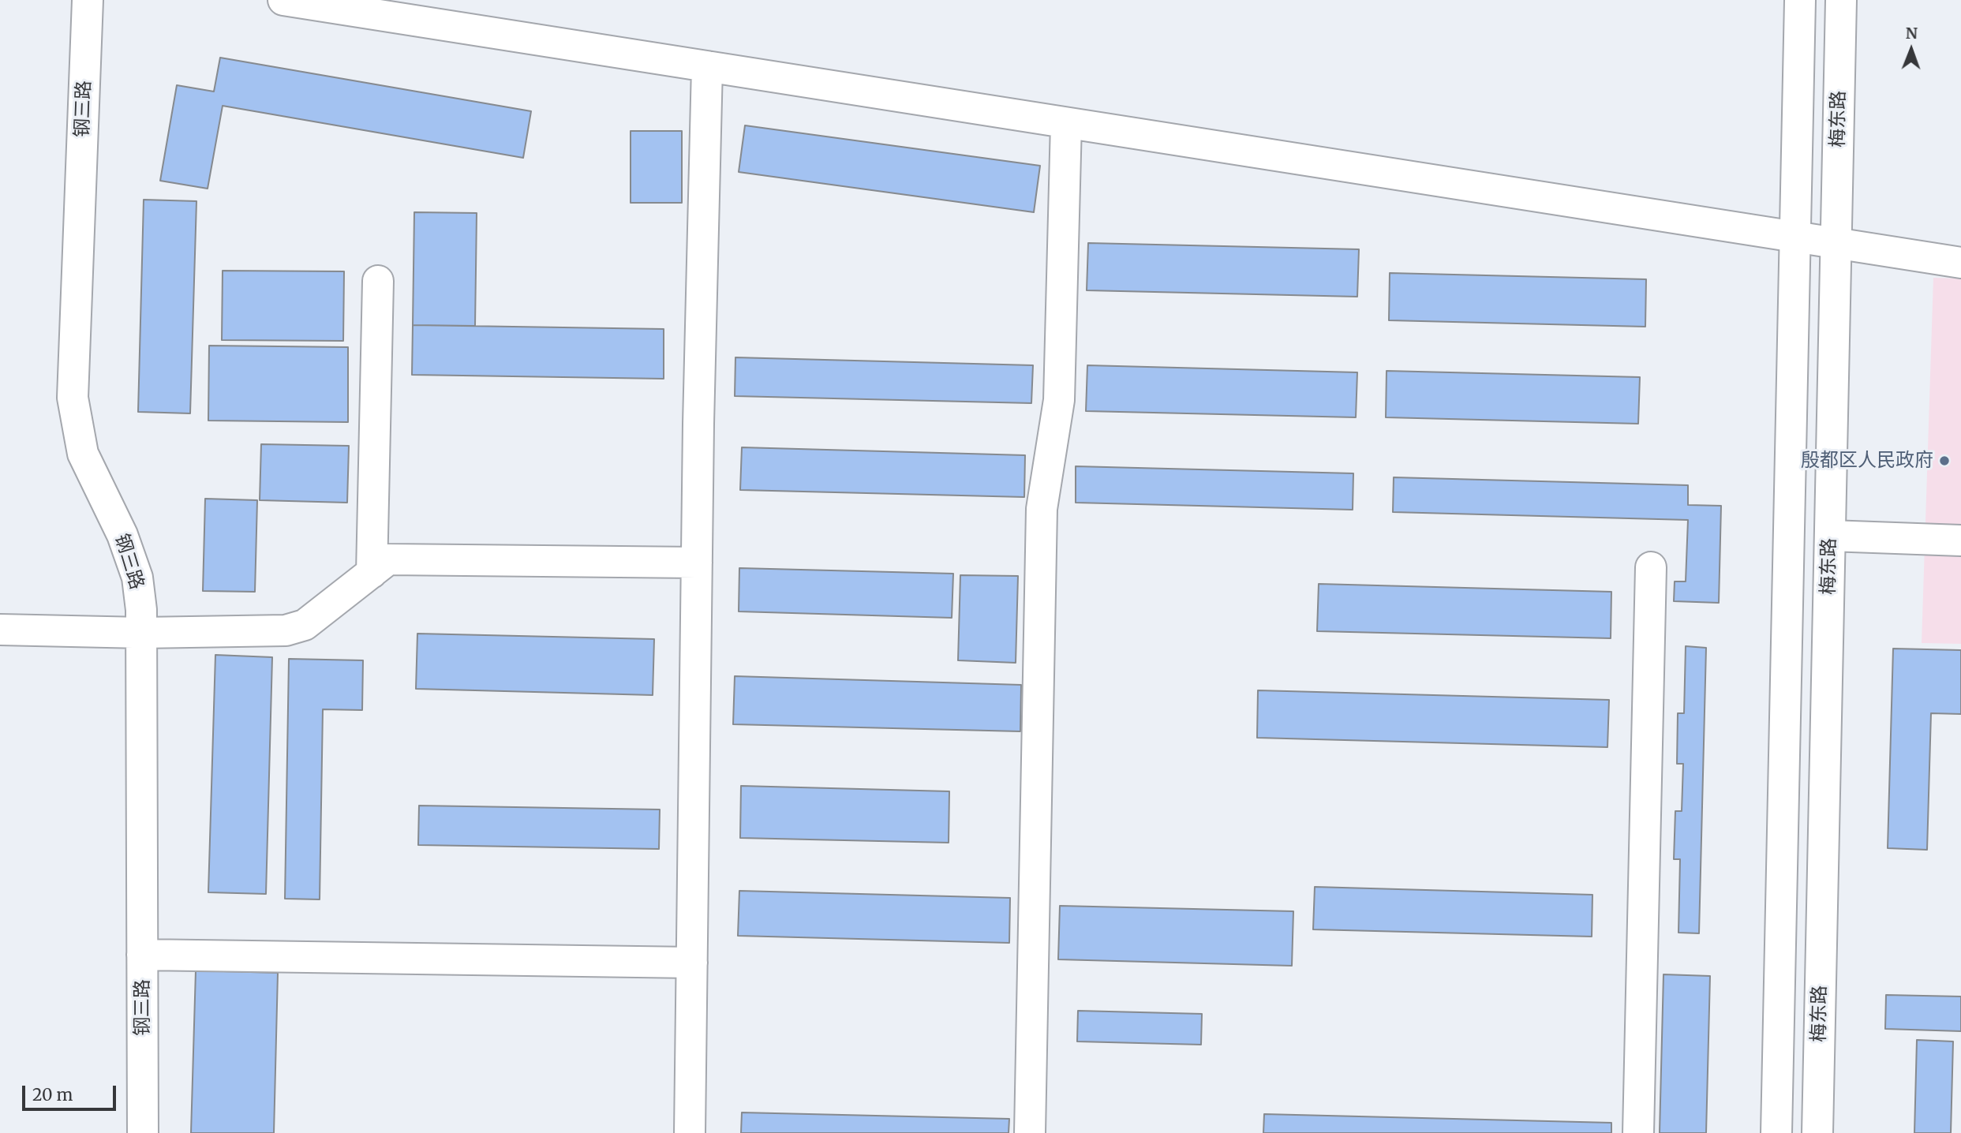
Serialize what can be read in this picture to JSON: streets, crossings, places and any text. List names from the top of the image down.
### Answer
{
  "streets": {
    "street": ["钢三路", "梅东路"]
  },
  "places": ["殷都区人民政府"],
  "scale_bar": "20 m",
  "north": "top"
}
